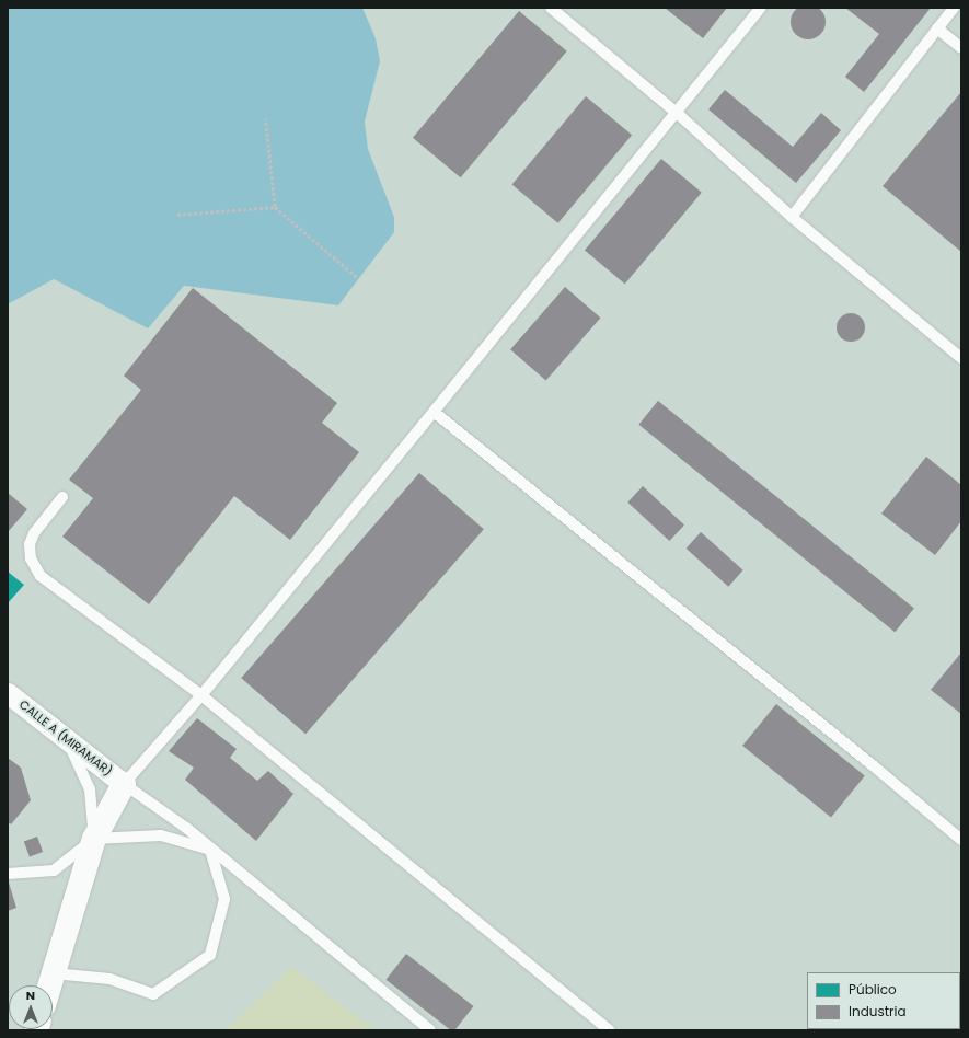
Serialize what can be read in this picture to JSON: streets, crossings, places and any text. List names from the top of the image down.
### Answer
{
  "streets": {
    "street": ["CALLE A (MIRAMAR)"]
  },
  "legend": ["Público", "Industria"],
  "north": "top"
}
